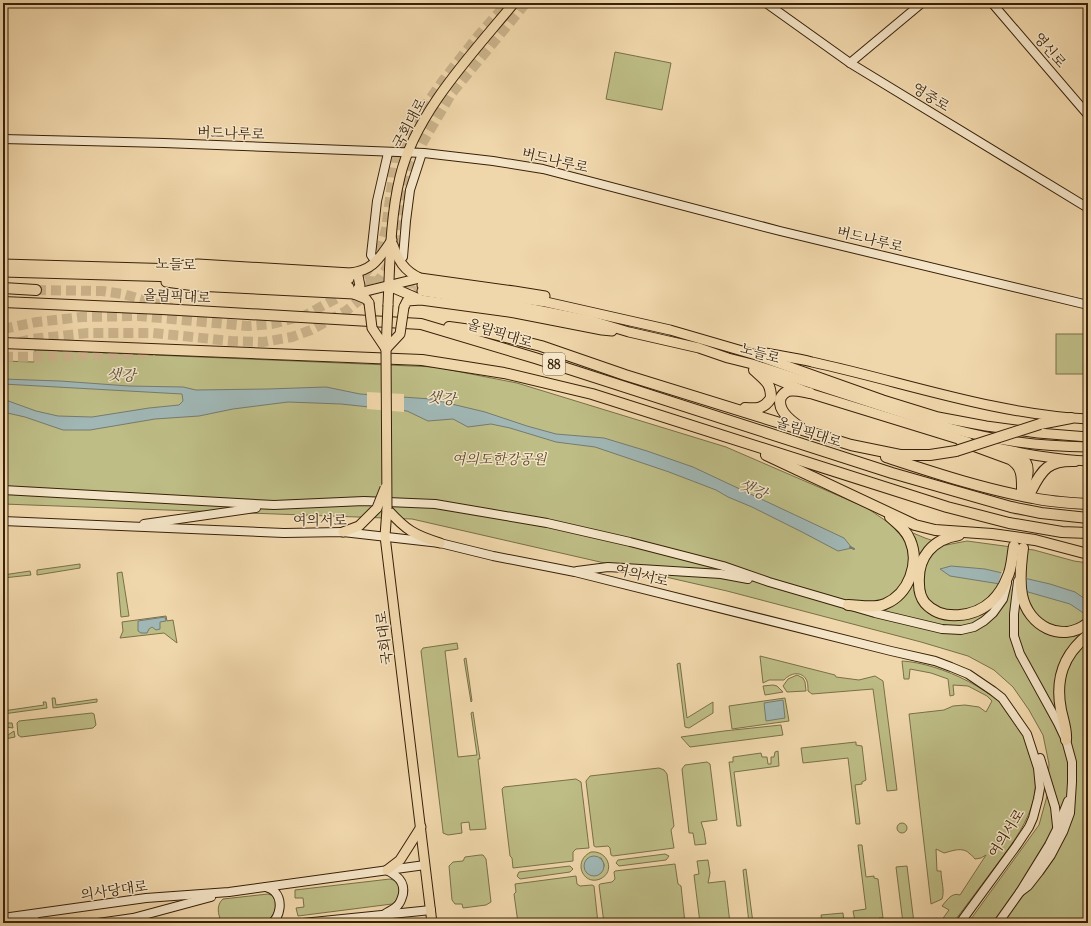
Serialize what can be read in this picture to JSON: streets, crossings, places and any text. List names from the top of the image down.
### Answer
{
  "streets": {
    "highway": ["올림픽대로", "88"],
    "main road": [
      "영신로",
      "영중로",
      "국회대로",
      "버드나루로",
      "노들로",
      "여의서로",
      "의사당대로"
    ]
  },
  "crossings": [
    ["국회대로", "버드나루로"],
    ["국회대로", "여의서로"],
    ["국회대로", "의사당대로"]
  ],
  "water": ["샛강"],
  "parks": ["여의도한강공원"]
}
